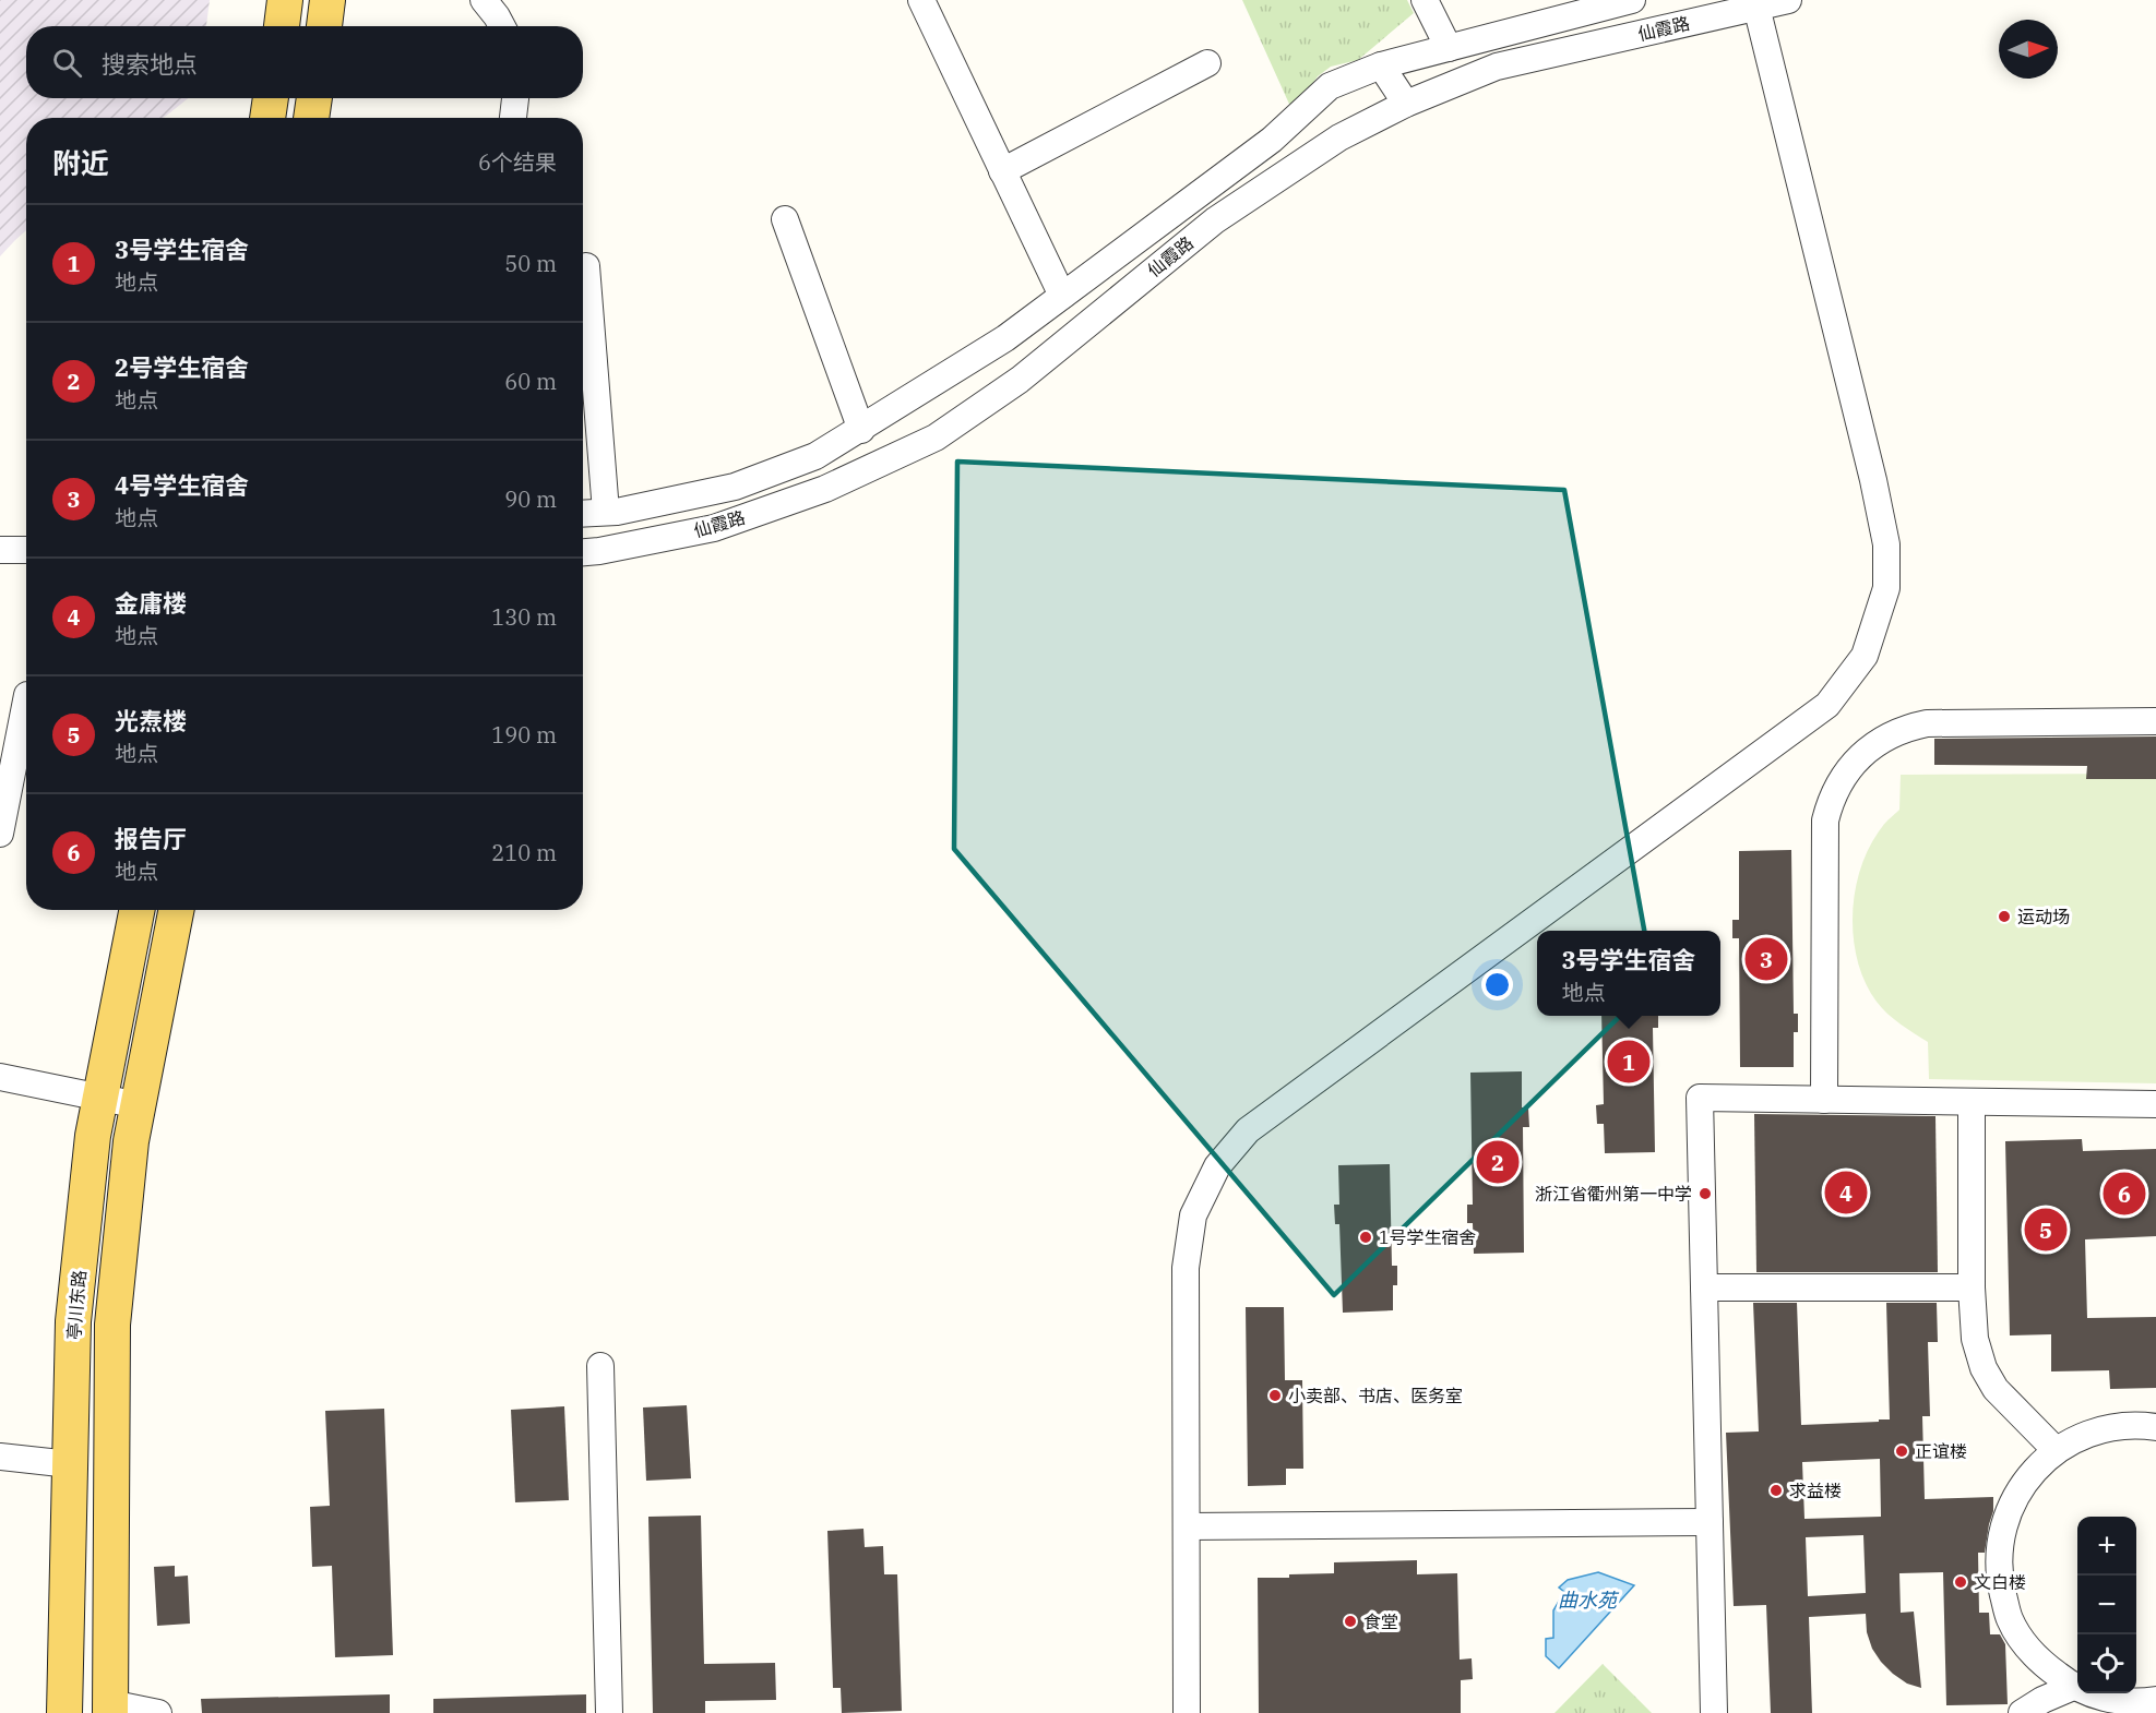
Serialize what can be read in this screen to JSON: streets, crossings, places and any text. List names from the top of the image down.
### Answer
{
  "streets": {
    "main road": ["亭川东路"],
    "street": ["仙霞路"]
  },
  "water": ["曲水苑"],
  "places": [
    "运动场",
    "浙江省衢州第一中学",
    "1号学生宿舍",
    "小卖部、书店、医务室",
    "正谊楼",
    "求益楼",
    "文白楼",
    "食堂"
  ],
  "north": "right",
  "page": {
    "search": "搜索地点",
    "heading": ["附近", "6个结果"],
    "list": [
      {
        "mark": "1",
        "name": "3号学生宿舍",
        "note": "地点",
        "value": "50 m"
      },
      {
        "mark": "2",
        "name": "2号学生宿舍",
        "note": "地点",
        "value": "60 m"
      },
      {
        "mark": "3",
        "name": "4号学生宿舍",
        "note": "地点",
        "value": "90 m"
      },
      {
        "mark": "4",
        "name": "金庸楼",
        "note": "地点",
        "value": "130 m"
      },
      {
        "mark": "5",
        "name": "光焘楼",
        "note": "地点",
        "value": "190 m"
      },
      {
        "mark": "6",
        "name": "报告厅",
        "note": "地点",
        "value": "210 m"
      }
    ],
    "popup": ["3号学生宿舍", "地点"],
    "pins": [
      "3",
      "1",
      "2",
      "4",
      "6",
      "5"
    ],
    "map_buttons": ["+", "−"]
  }
}
